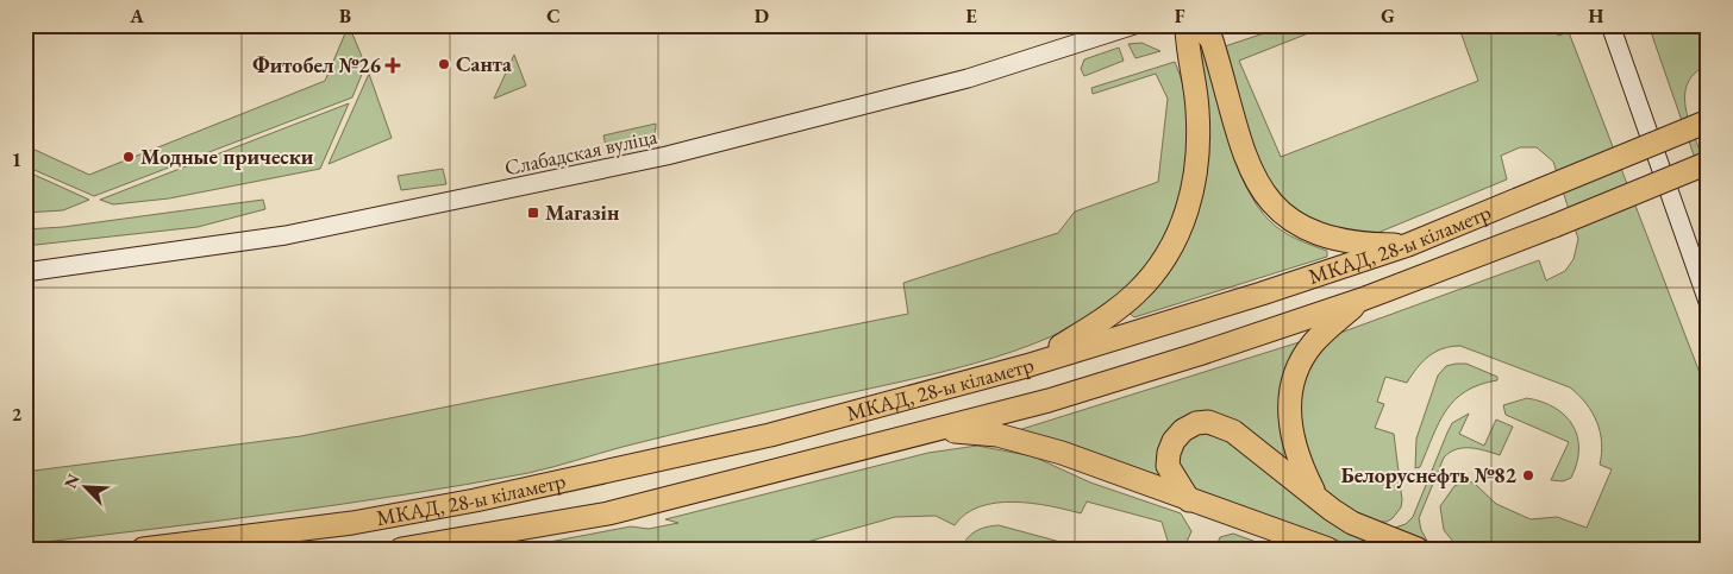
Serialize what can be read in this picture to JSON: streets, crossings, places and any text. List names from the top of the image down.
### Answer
{
  "streets": {
    "highway": ["МКАД, 28-ы кіламетр"],
    "main road": ["Слабадская вуліца"]
  },
  "places": {
    "other": ["Санта", "Модные прически", "Белоруснефть №82"],
    "health": ["Фитобел №26"],
    "transit": ["Магазін"]
  },
  "north": "top left",
  "grid": {
    "columns": [
      "A",
      "B",
      "C",
      "D",
      "E",
      "F",
      "G",
      "H"
    ],
    "rows": ["1", "2"]
  }
}
